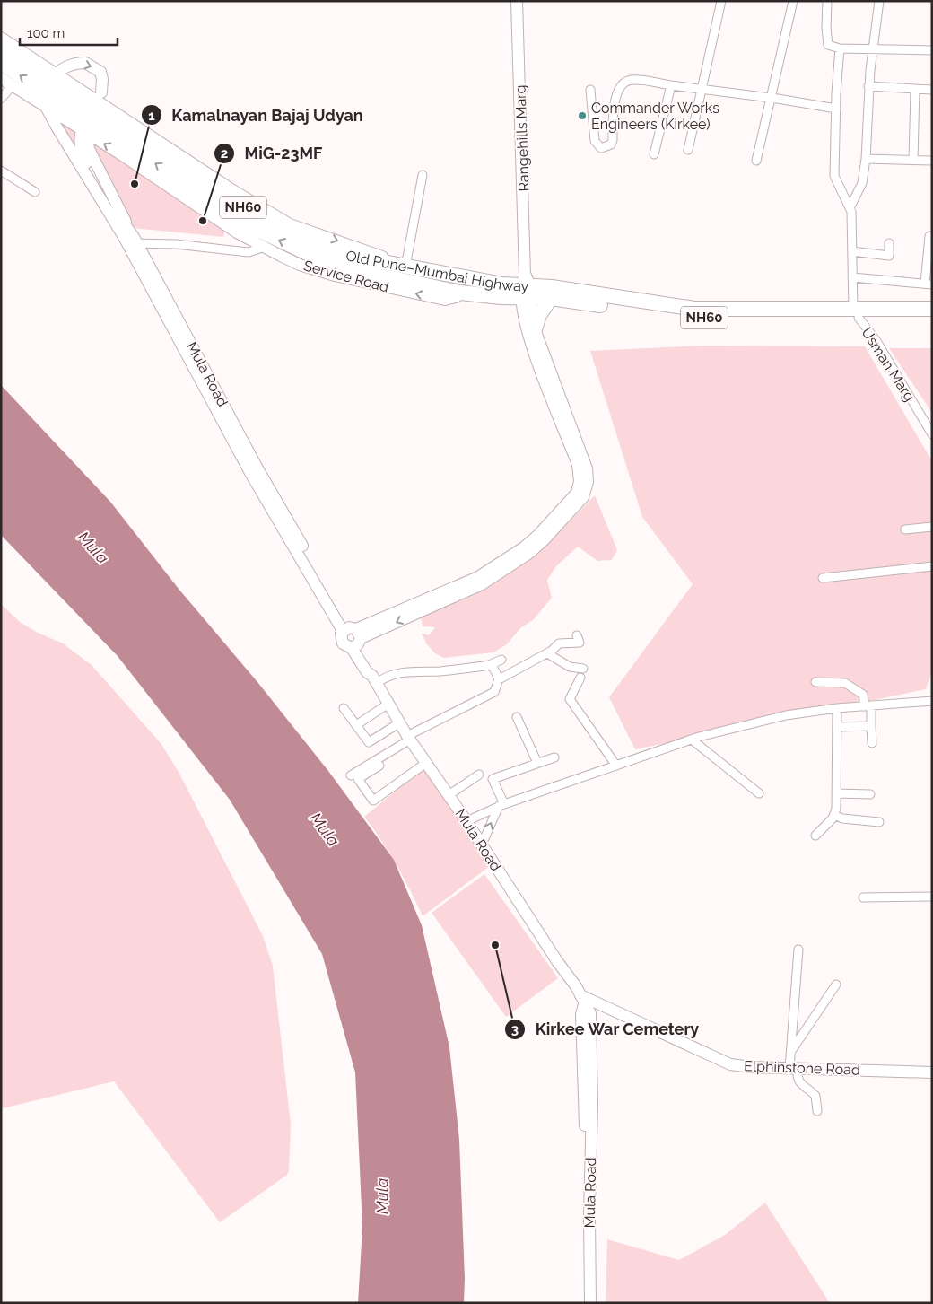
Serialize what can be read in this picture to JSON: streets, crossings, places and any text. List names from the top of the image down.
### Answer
{
  "streets": {
    "highway": ["NH60", "Old Pune–Mumbai Highway"],
    "main road": [
      "Rangehills Marg",
      "Service Road",
      "Mula Road",
      "Elphinstone Road"
    ],
    "street": ["Usman Marg"]
  },
  "crossings": [
    ["Rangehills Marg", "Old Pune–Mumbai Highway"],
    ["Old Pune–Mumbai Highway", "Service Road"],
    ["Old Pune–Mumbai Highway", "Usman Marg"],
    ["Old Pune–Mumbai Highway", "Mula Road"],
    ["Service Road", "Mula Road"],
    ["Mula Road", "Elphinstone Road"]
  ],
  "one_way": ["Service Road"],
  "water": ["Mula"],
  "places": [
    "Commander Works Engineers (Kirkee)",
    "Kamalnayan Bajaj Udyan",
    "MiG-23MF",
    "Kirkee War Cemetery"
  ],
  "scale_bar": "100 m"
}
